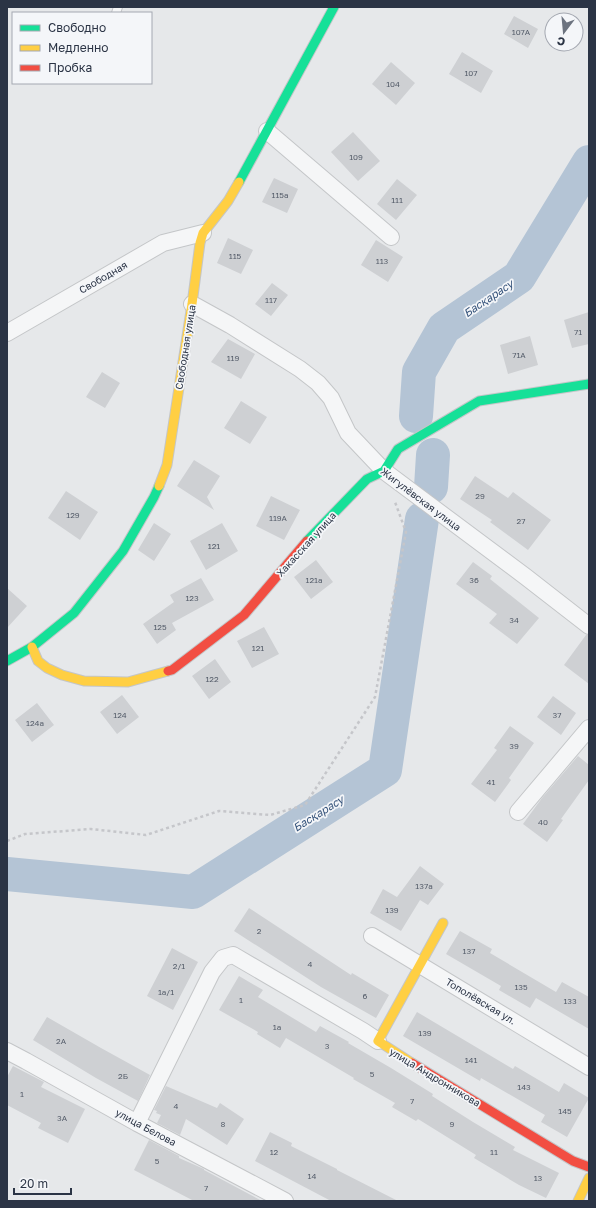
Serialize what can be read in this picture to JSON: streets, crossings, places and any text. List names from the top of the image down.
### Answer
{
  "streets": {
    "street": [
      "Свободная",
      "Свободная улица",
      "Жигулёвская улица",
      "Хакасская улица",
      "Тополёвская ул.",
      "улица Андронникова",
      "улица Белова"
    ]
  },
  "crossings": [
    ["Свободная", "Свободная улица"],
    ["Свободная улица", "Жигулёвская улица"],
    ["Свободная улица", "Хакасская улица"],
    ["Жигулёвская улица", "Хакасская улица"]
  ],
  "water": ["Басқарасу"],
  "house_numbers": [
    "107А",
    "107",
    "104",
    "109",
    "115а",
    "111",
    "115",
    "113",
    "117",
    "71",
    "71А",
    "119",
    "29",
    "129",
    "119А",
    "27",
    "121",
    "121а",
    "36",
    "123",
    "34",
    "125",
    "121",
    "122",
    "124",
    "37",
    "124а",
    "39",
    "41",
    "40",
    "137а",
    "139",
    "2",
    "137",
    "4",
    "2/1",
    "135",
    "1а/1",
    "6",
    "1",
    "133",
    "1а",
    "139",
    "2А",
    "3",
    "141",
    "5",
    "2Б",
    "143",
    "1",
    "7",
    "4",
    "145",
    "3А",
    "8",
    "9",
    "12",
    "11",
    "5",
    "14",
    "13",
    "7"
  ],
  "legend": ["Свободно", "Медленно", "Пробка"],
  "scale_bar": "20 m",
  "north": "bottom"
}
